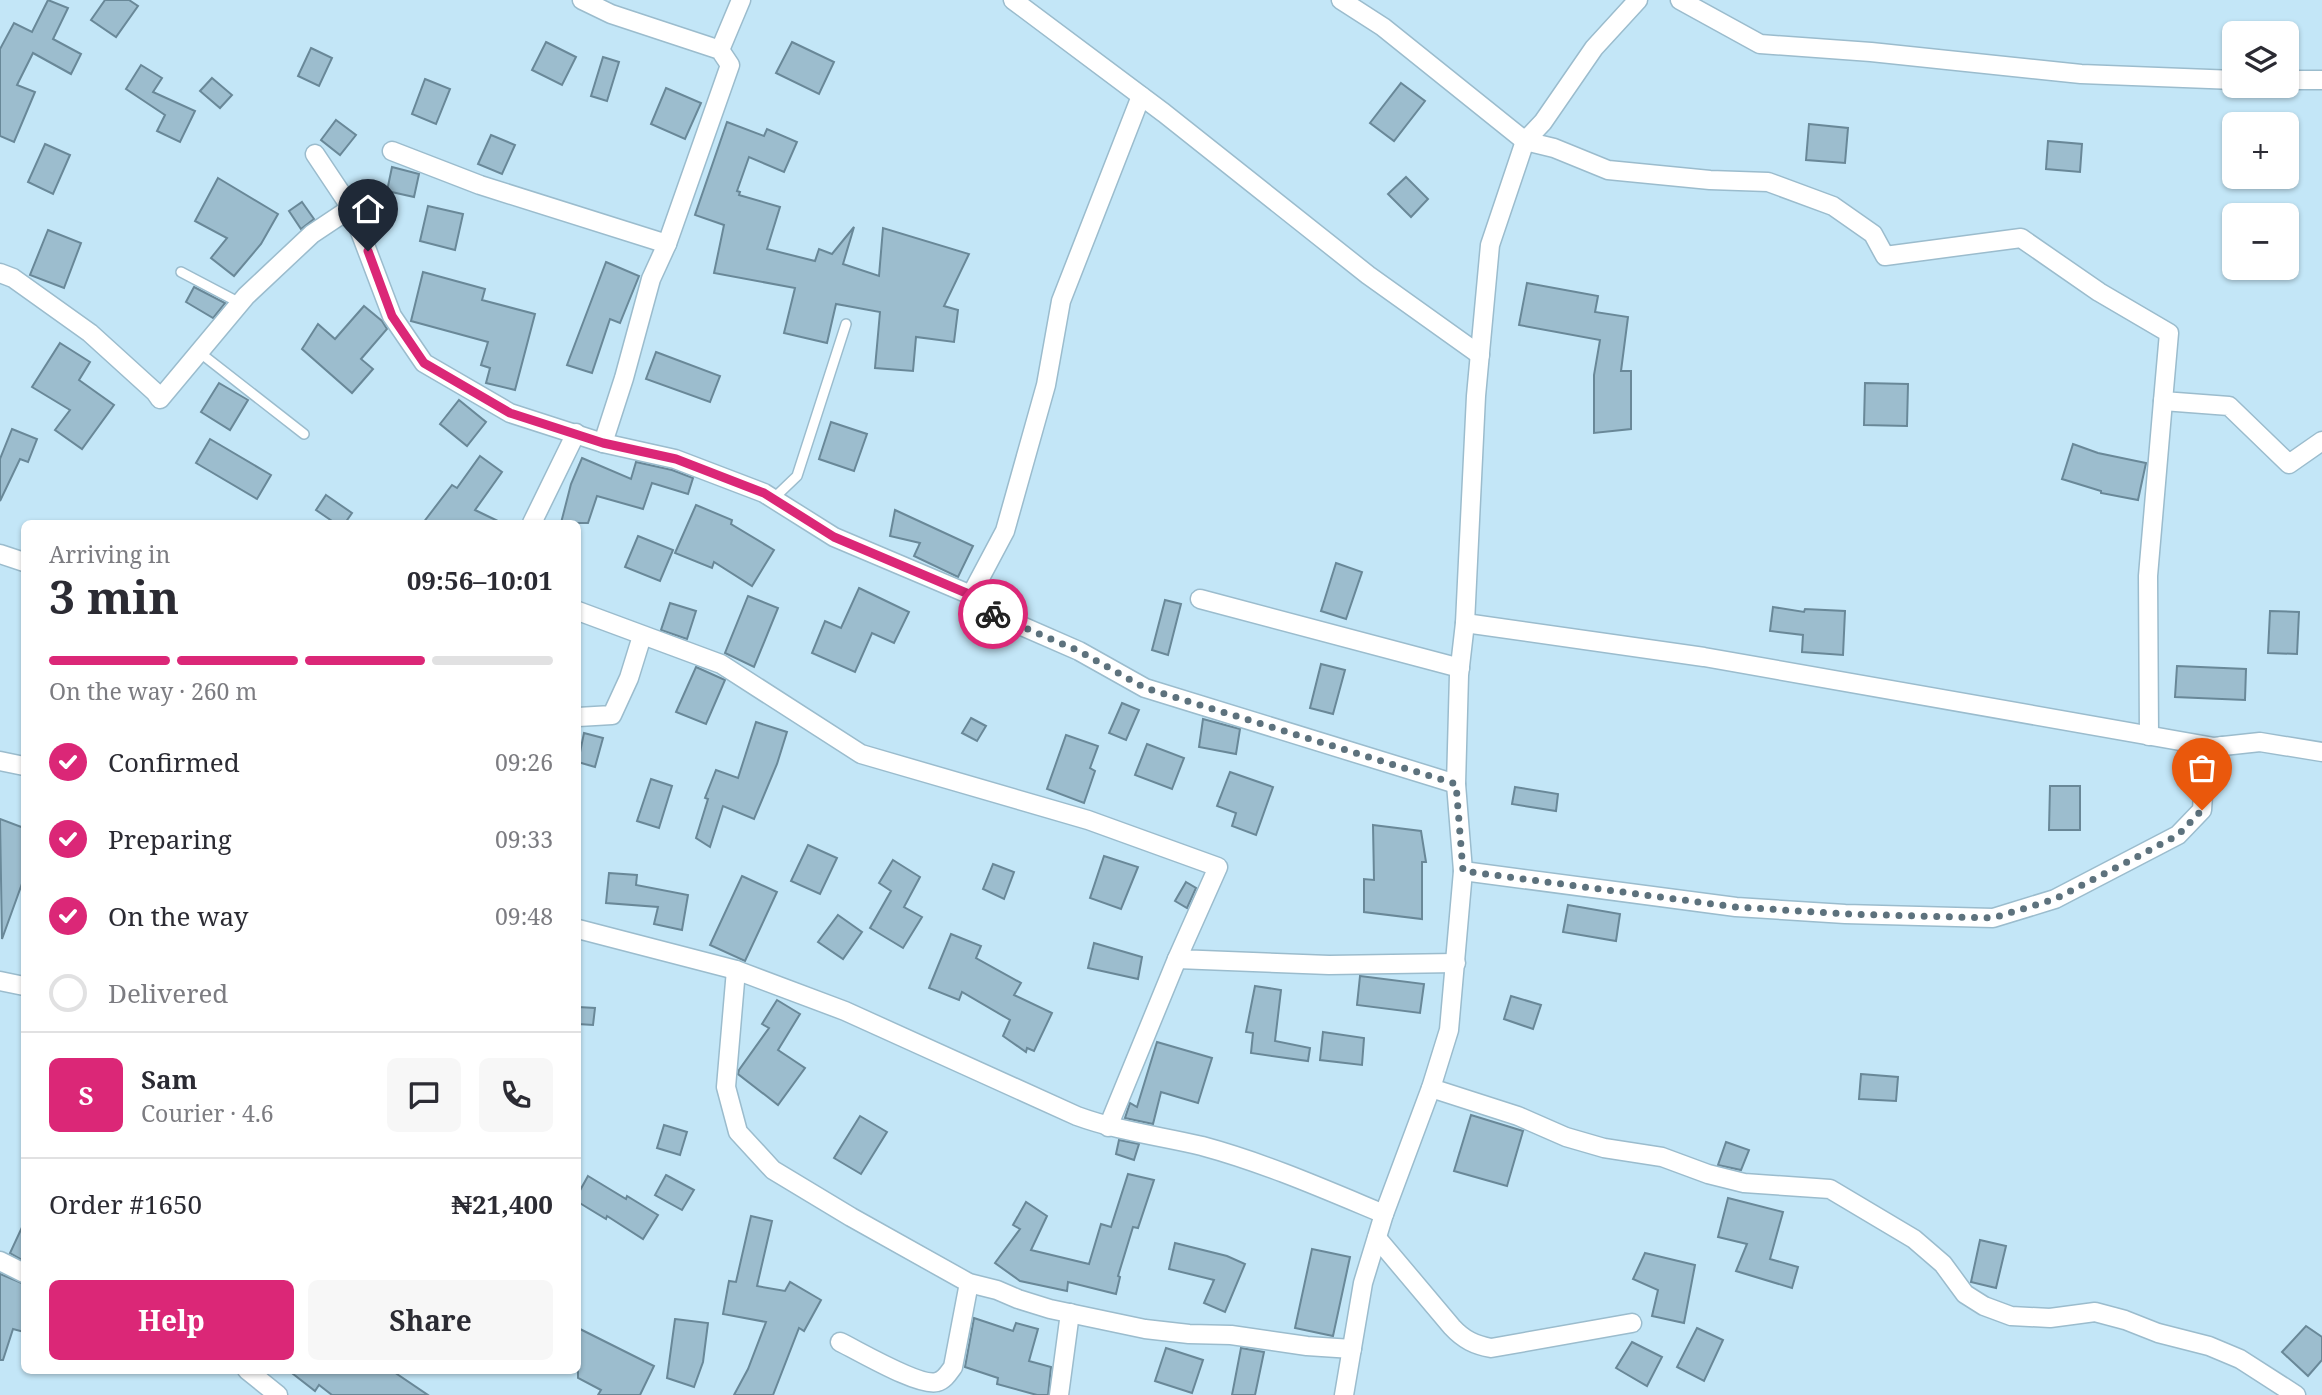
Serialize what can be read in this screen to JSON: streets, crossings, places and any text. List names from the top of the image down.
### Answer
{
  "page": {
    "map_buttons": ["+", "−"],
    "heading": ["3 min", "Arriving in", "09:56–10:01"],
    "panel": [
      "Sam",
      "Courier · 4.6",
      "Order #1650",
      "₦21,400"
    ],
    "bar": "On the way · 260 m",
    "list": [
      ["Confirmed", "09:26"],
      ["Preparing", "09:33"],
      ["On the way", "09:48"],
      "Delivered"
    ],
    "round": "S",
    "buttons": ["Help", "Share"]
  }
}
